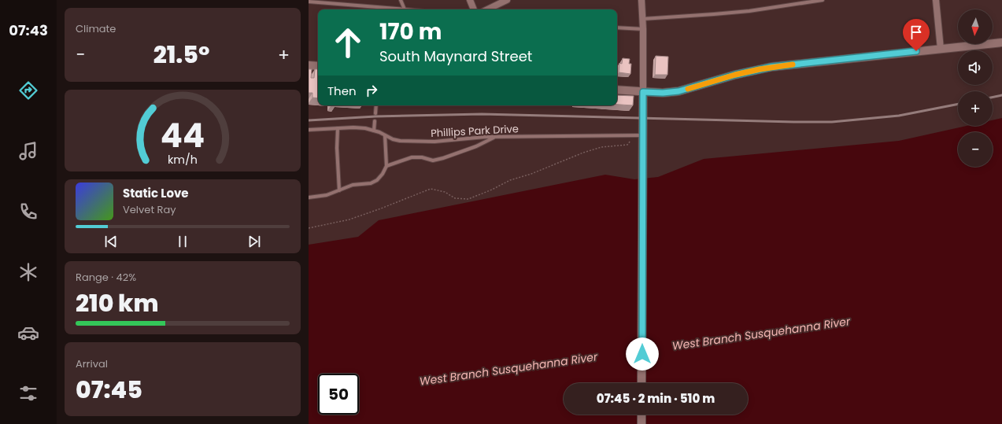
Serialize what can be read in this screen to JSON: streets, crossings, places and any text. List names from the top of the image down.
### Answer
{
  "streets": {
    "lane": ["Phillips Park Drive"]
  },
  "water": ["West Branch Susquehanna River"],
  "north": "bottom",
  "page": {
    "tabs": "07:43",
    "tile": [
      "Climate",
      ["Range · 42%", "210 km"],
      ["Arrival", "07:45"]
    ],
    "map_buttons": ["+", "−"],
    "turn": ["170 m", "South Maynard Street"],
    "heat": ["−", "21.5°", "+"],
    "then": "Then",
    "song": ["Static Love", "Velvet Ray"],
    "limit": "50",
    "trip": "07:45 · 2 min · 510 m",
    "gauge": ["44", "km/h"]
  }
}
